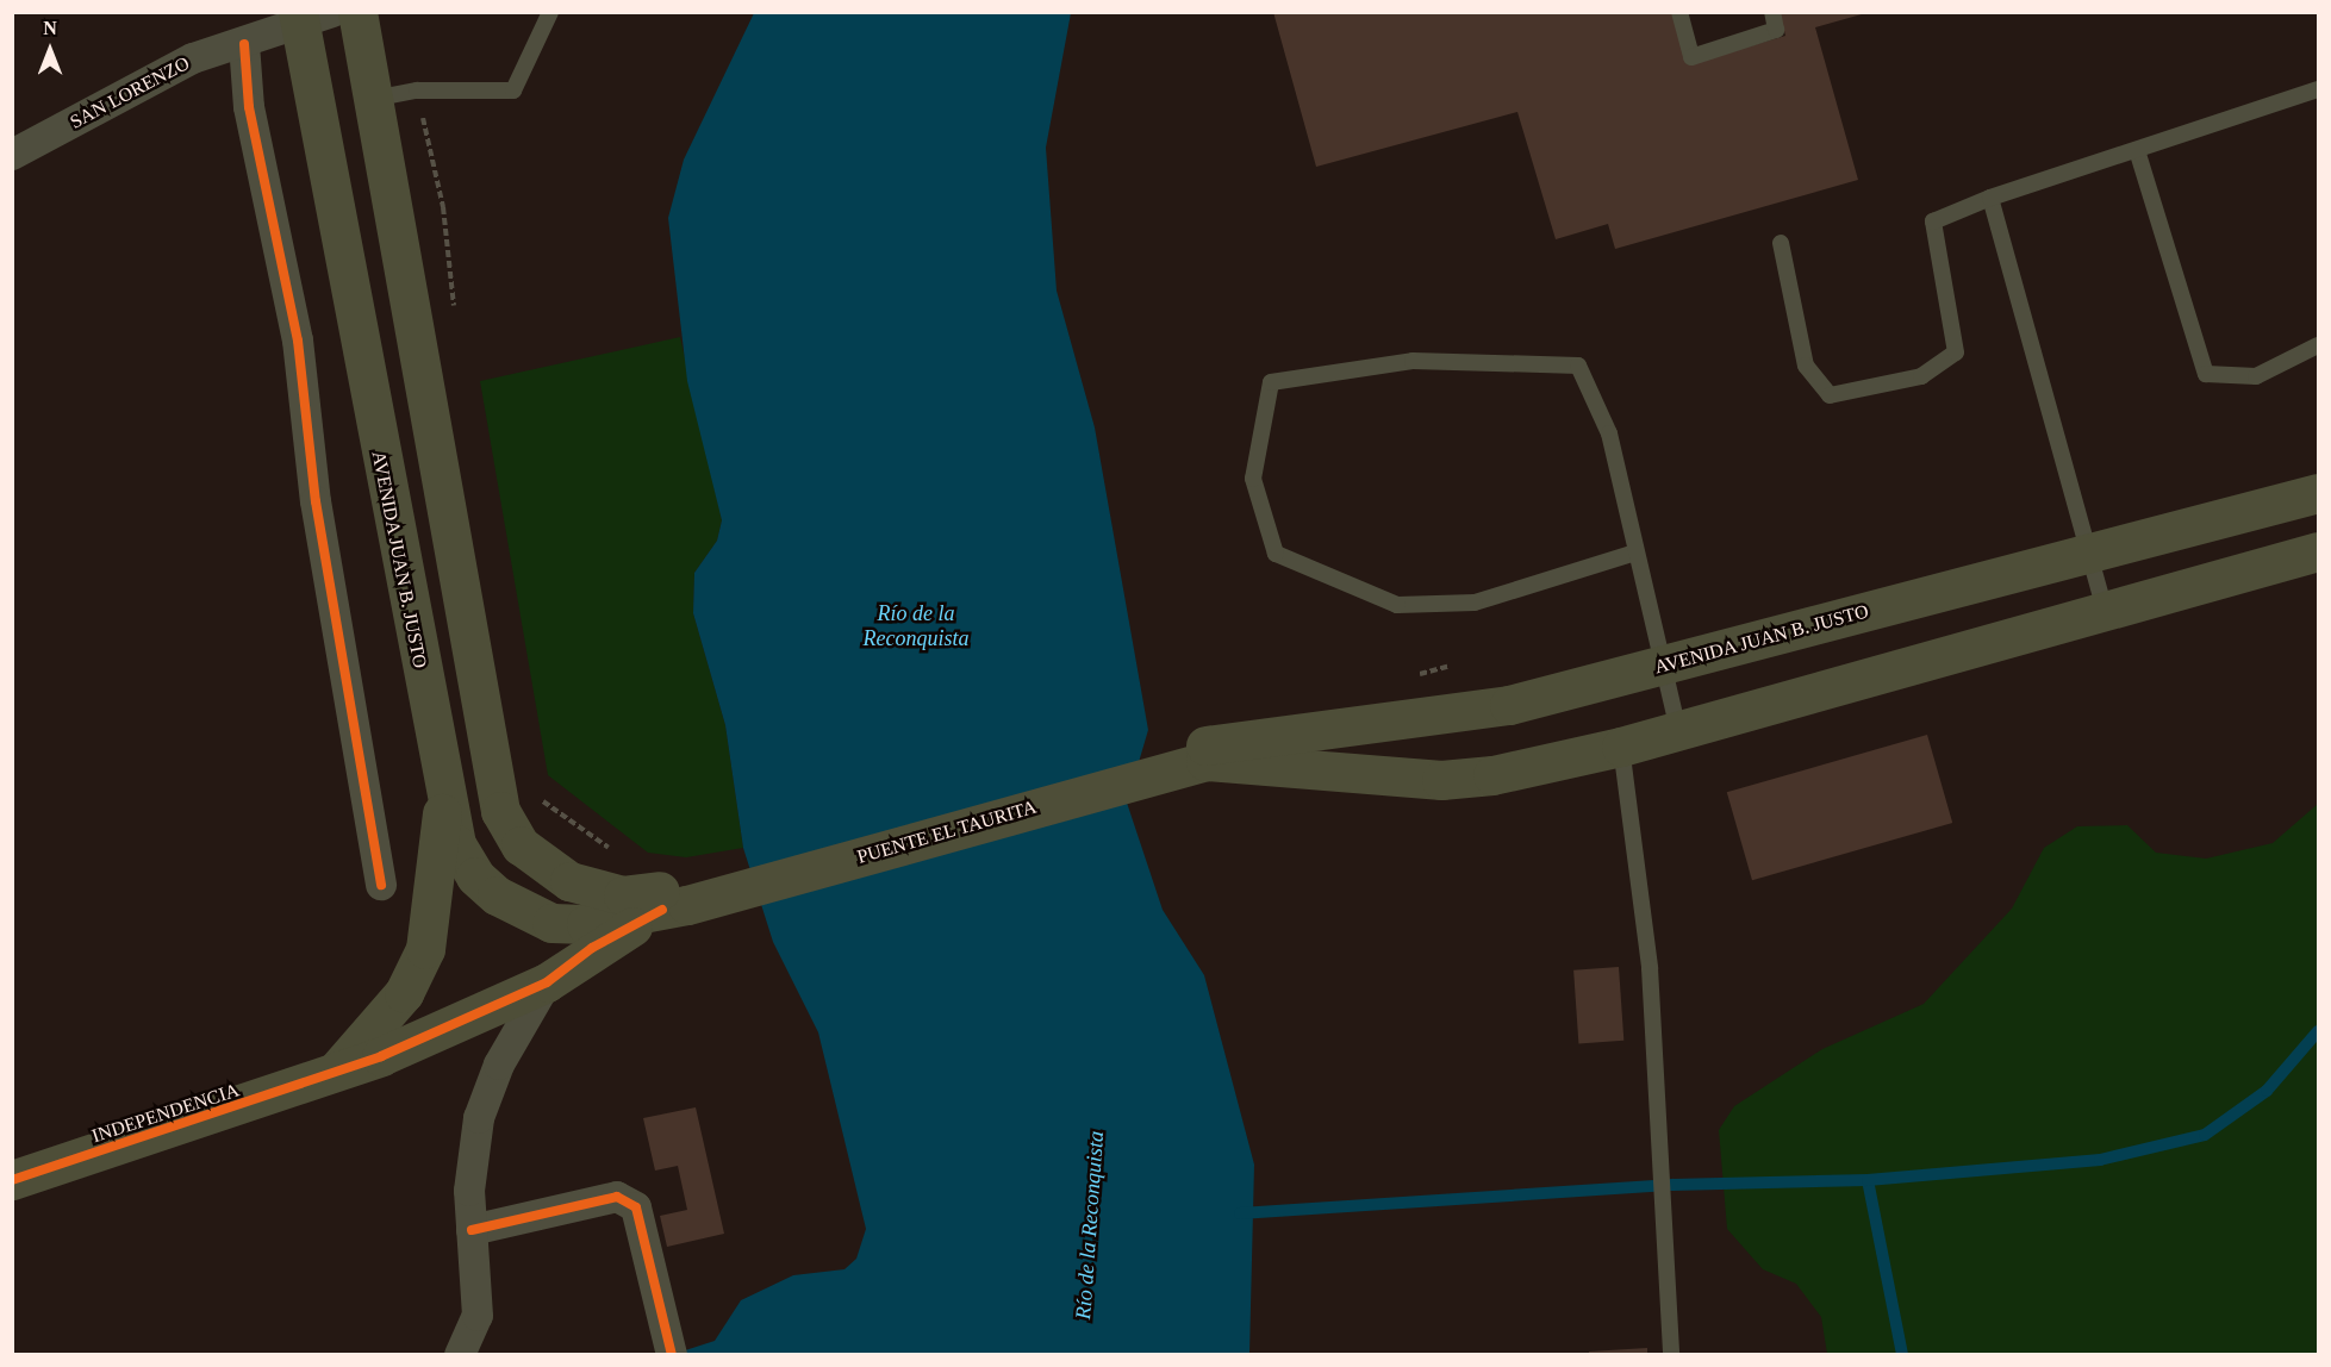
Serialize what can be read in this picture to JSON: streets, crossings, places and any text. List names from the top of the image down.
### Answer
{
  "streets": {
    "main road": ["AVENIDA JUAN B. JUSTO", "PUENTE EL TAURITA", "INDEPENDENCIA"],
    "street": ["SAN LORENZO"]
  },
  "crossings": [
    ["SAN LORENZO", "AVENIDA JUAN B. JUSTO"],
    ["AVENIDA JUAN B. JUSTO", "PUENTE EL TAURITA"],
    ["AVENIDA JUAN B. JUSTO", "INDEPENDENCIA"],
    ["PUENTE EL TAURITA", "INDEPENDENCIA"]
  ],
  "water": ["Río de la Reconquista"],
  "north": "top"
}
